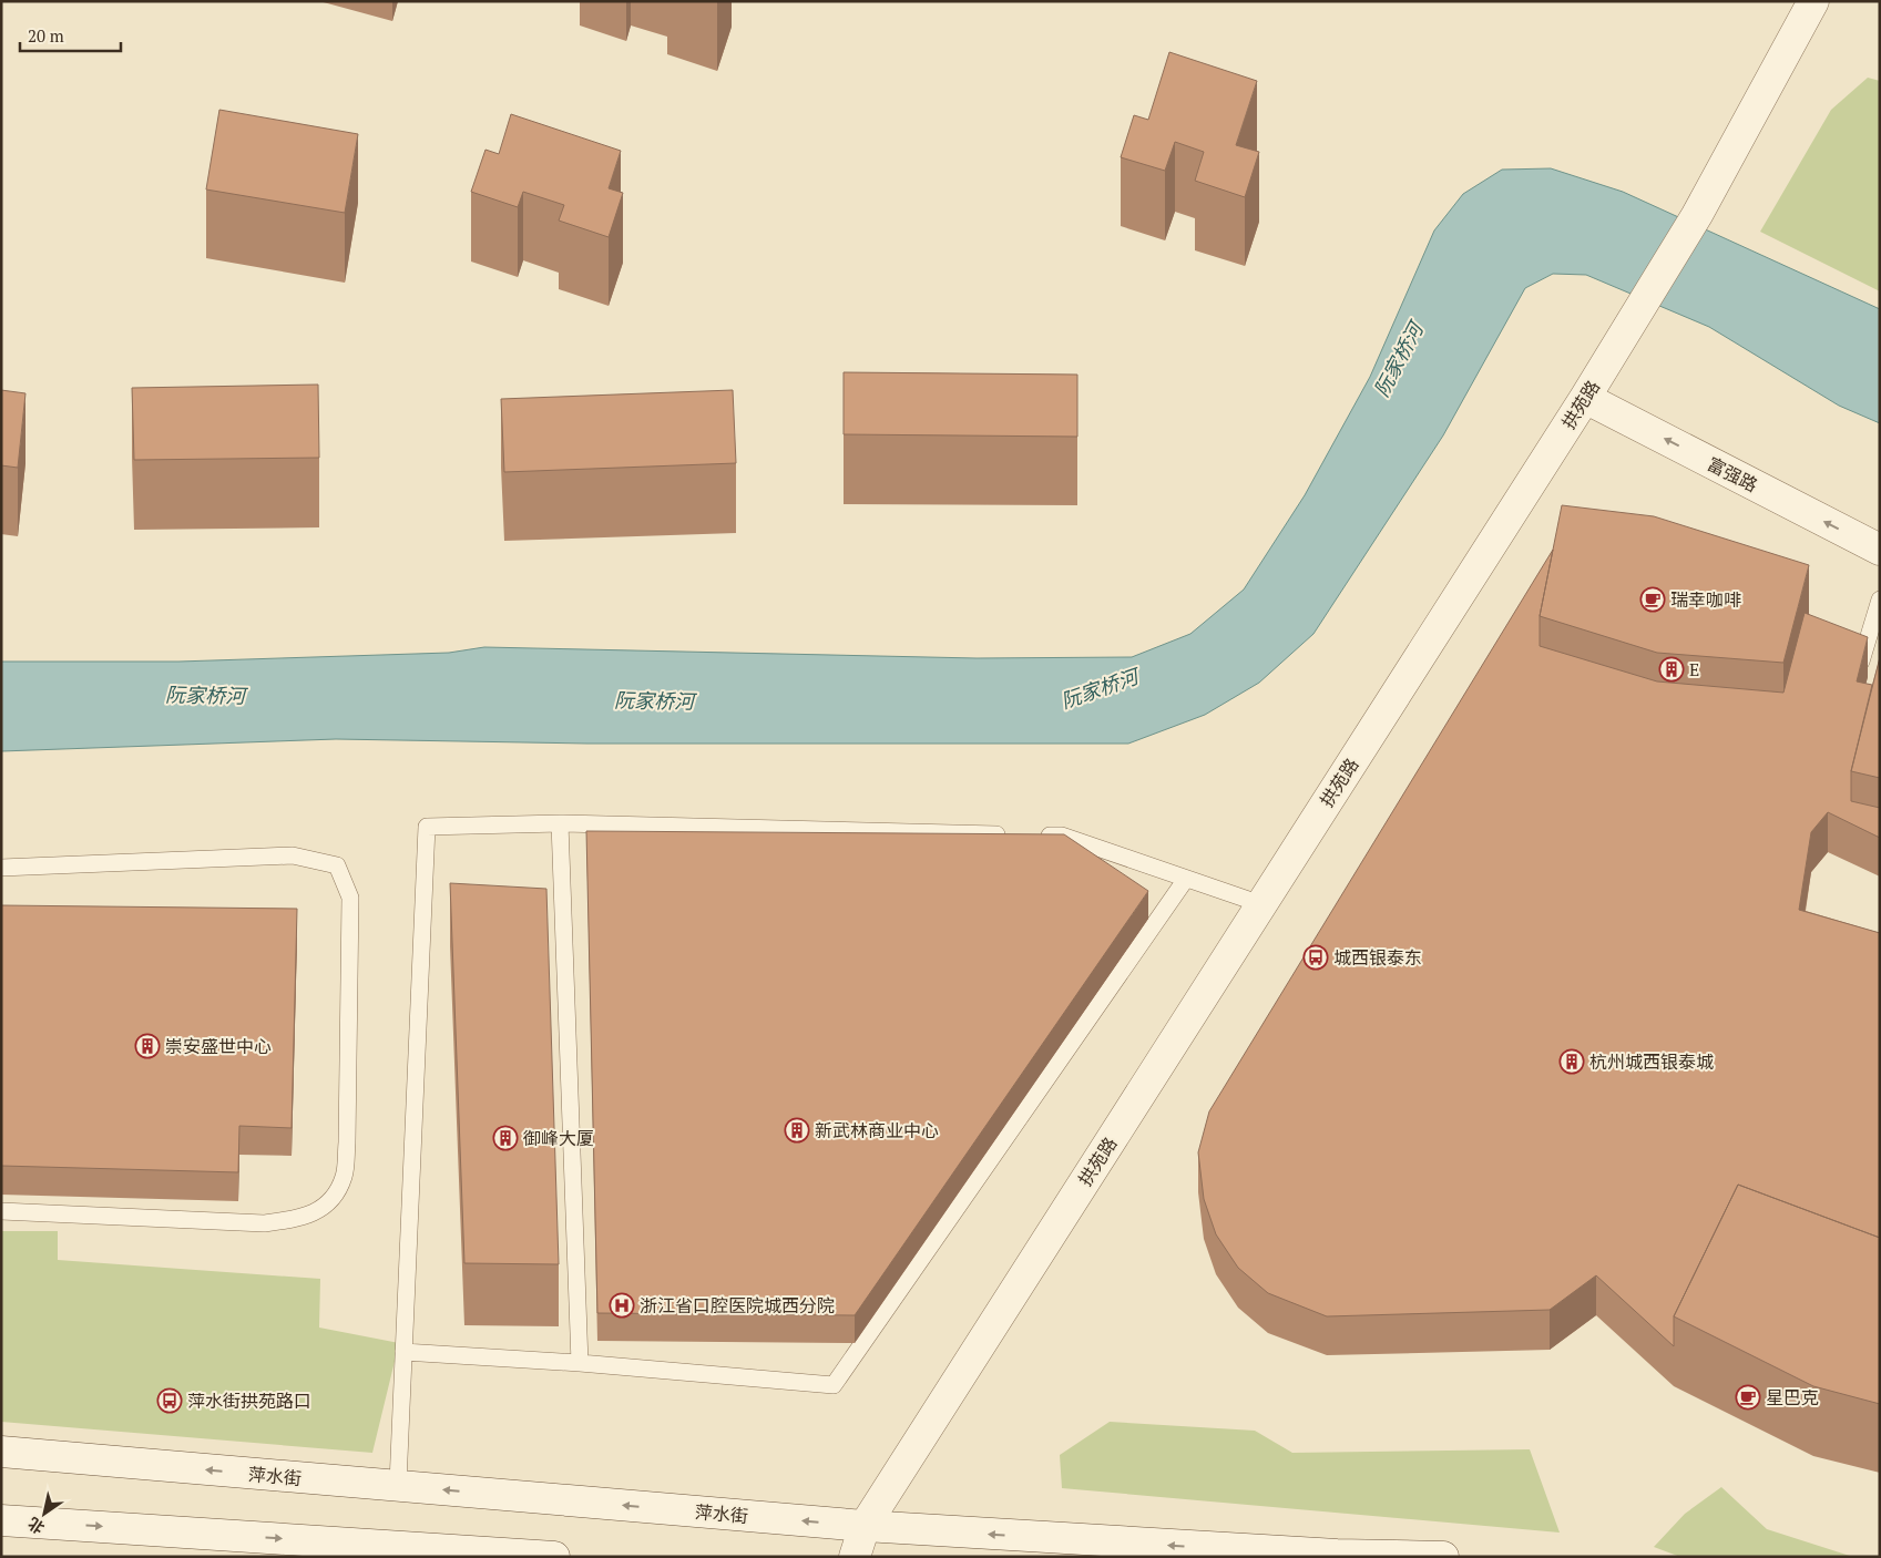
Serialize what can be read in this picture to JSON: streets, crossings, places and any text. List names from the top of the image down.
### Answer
{
  "streets": {
    "street": ["拱苑路", "富强路", "萍水街"]
  },
  "crossings": [
    ["拱苑路", "富强路"],
    ["拱苑路", "萍水街"]
  ],
  "one_way": ["富强路"],
  "water": ["阮家桥河"],
  "places": {
    "cafe": ["瑞幸咖啡", "星巴克"],
    "building": [
      "E",
      "崇安盛世中心",
      "杭州城西银泰城",
      "新武林商业中心",
      "御峰大厦"
    ],
    "bus stop": ["城西银泰东", "萍水街拱苑路口"],
    "hospital": ["浙江省口腔医院城西分院"]
  },
  "scale_bar": "20 m",
  "north": "bottom left"
}
